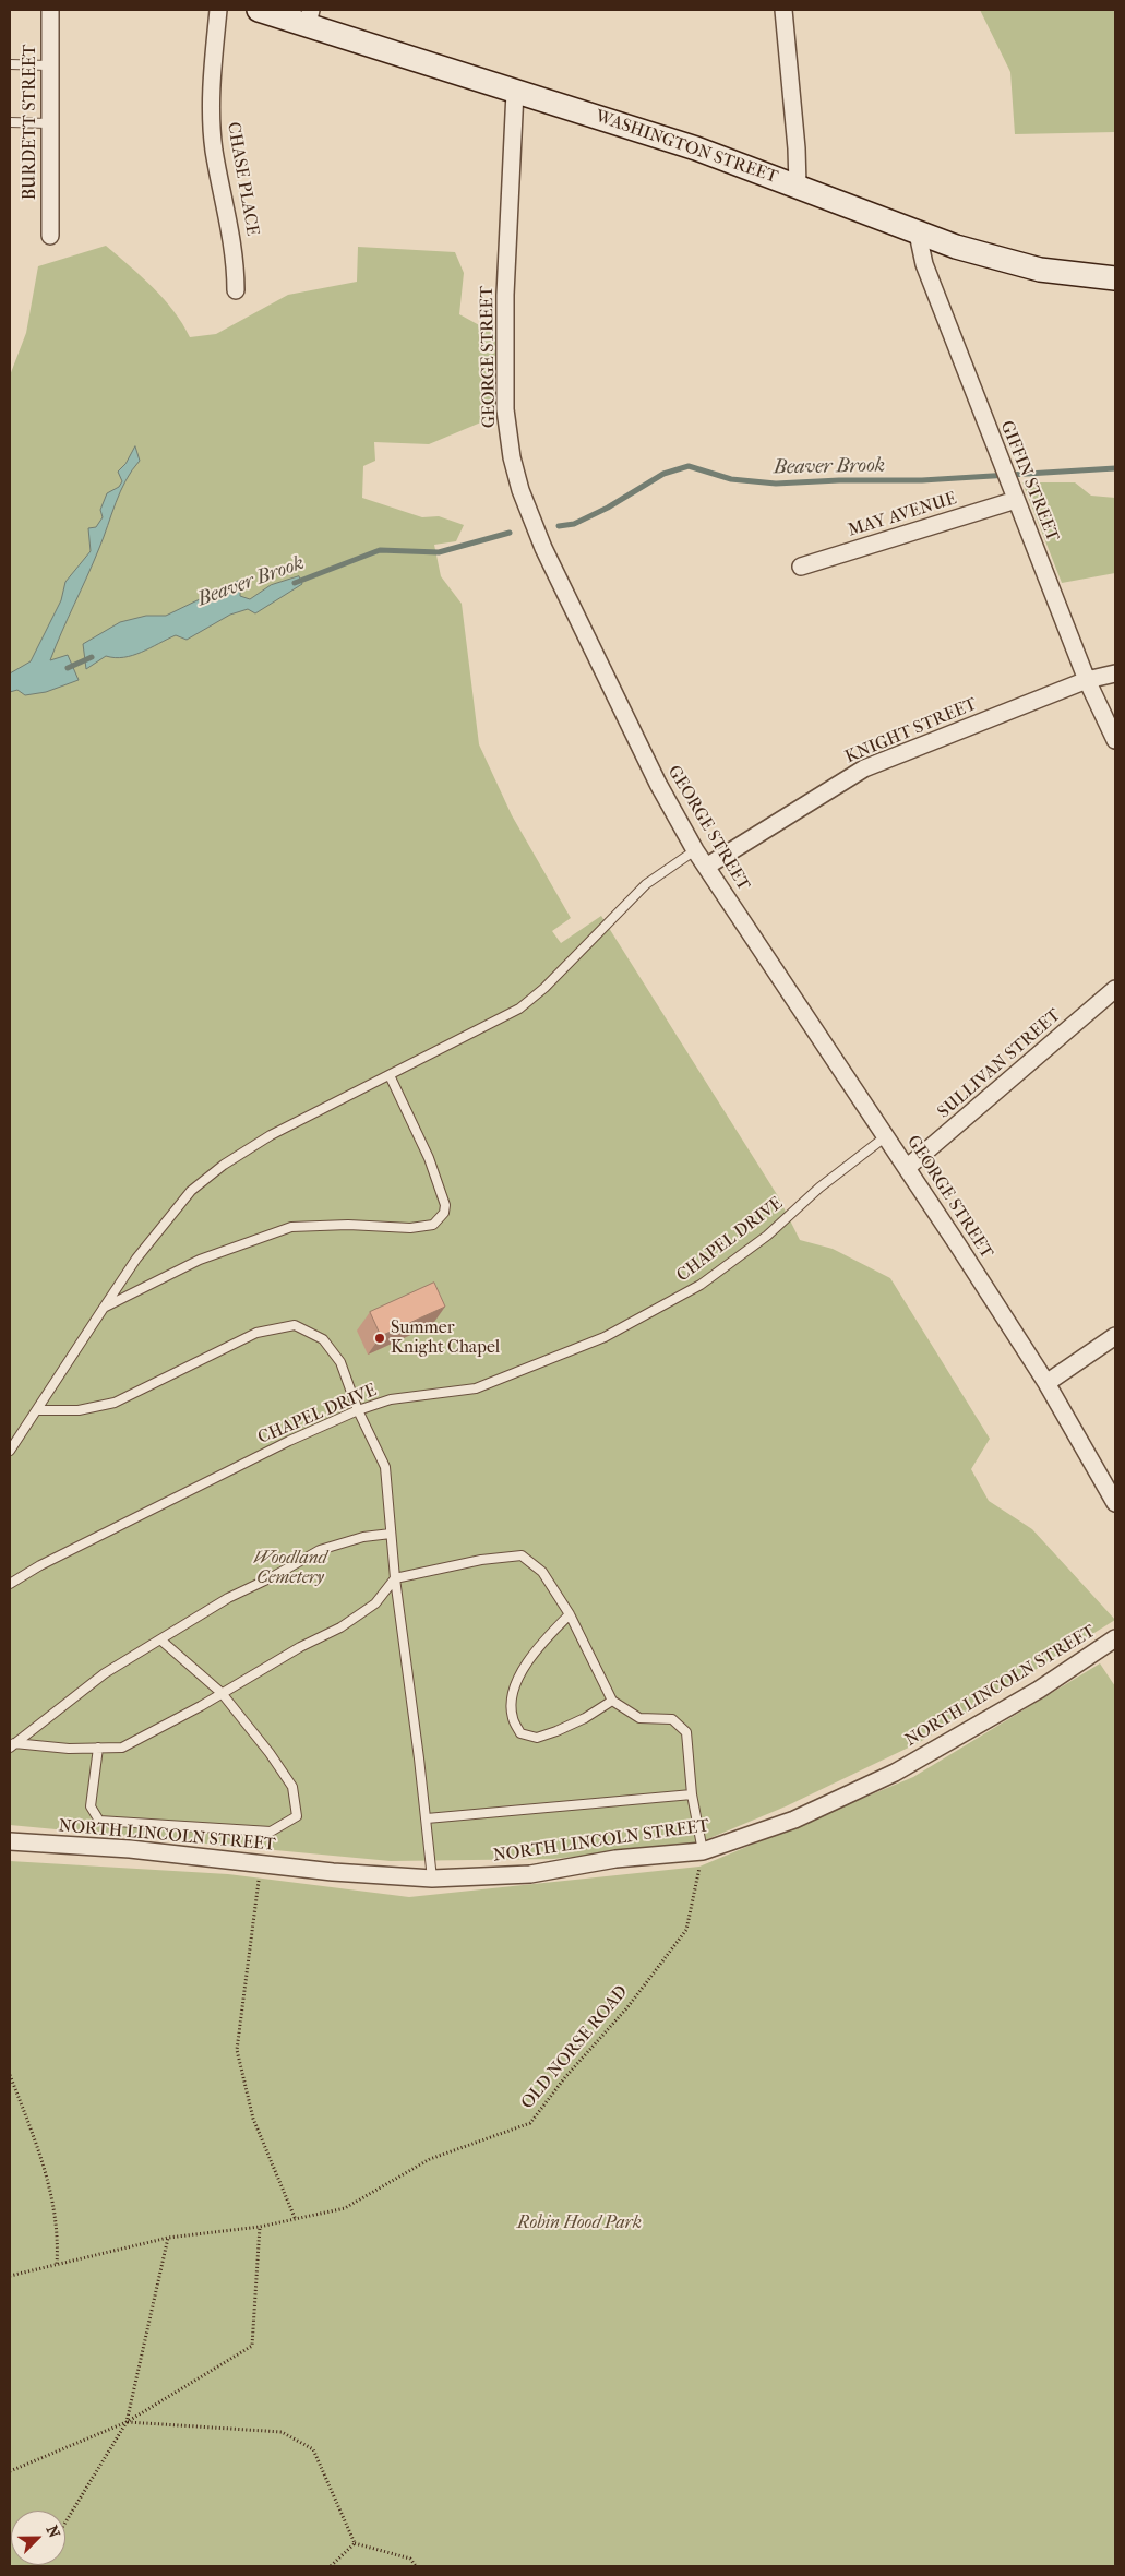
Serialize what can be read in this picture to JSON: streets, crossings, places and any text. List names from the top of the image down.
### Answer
{
  "streets": {
    "main road": ["WASHINGTON STREET"],
    "street": [
      "BURDETT STREET",
      "CHASE PLACE",
      "GEORGE STREET",
      "GIFFIN STREET",
      "MAY AVENUE",
      "KNIGHT STREET",
      "SULLIVAN STREET",
      "NORTH LINCOLN STREET"
    ],
    "lane": ["CHAPEL DRIVE"],
    "path": ["OLD NORSE ROAD"]
  },
  "crossings": [
    ["WASHINGTON STREET", "GEORGE STREET"],
    ["WASHINGTON STREET", "GIFFIN STREET"],
    ["GEORGE STREET", "KNIGHT STREET"],
    ["GEORGE STREET", "SULLIVAN STREET"],
    ["GEORGE STREET", "CHAPEL DRIVE"],
    ["GIFFIN STREET", "MAY AVENUE"],
    ["GIFFIN STREET", "KNIGHT STREET"],
    ["NORTH LINCOLN STREET", "OLD NORSE ROAD"]
  ],
  "water": ["Beaver Brook"],
  "parks": ["Woodland Cemetery", "Robin Hood Park"],
  "places": ["Summer Knight Chapel"],
  "north": "top right"
}
